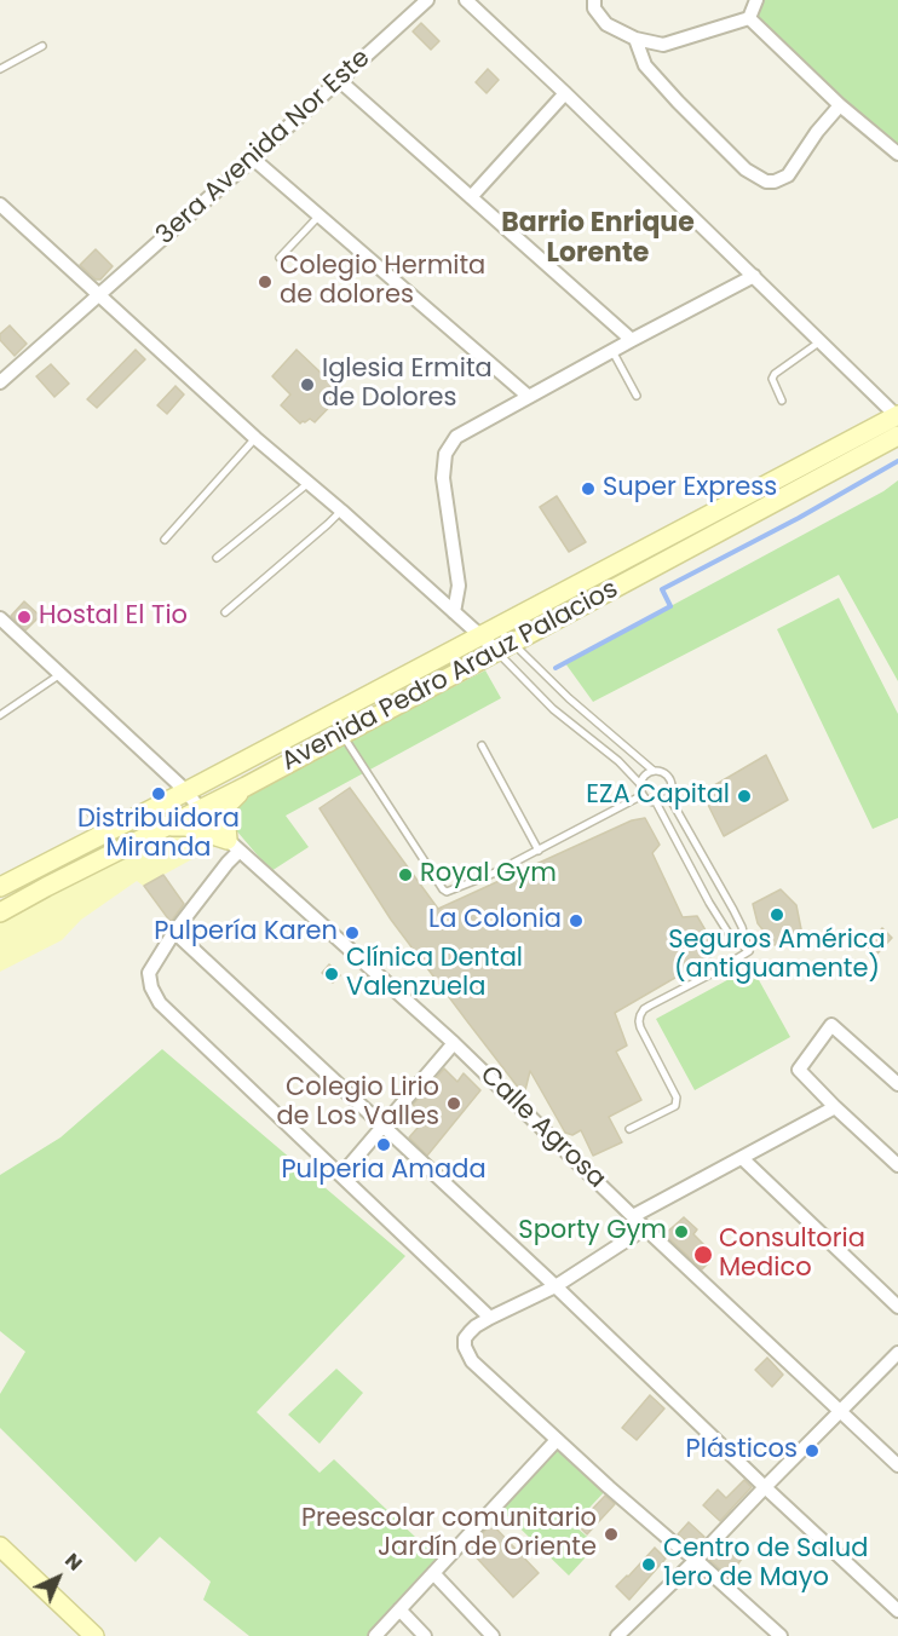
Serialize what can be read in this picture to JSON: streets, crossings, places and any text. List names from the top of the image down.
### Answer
{
  "streets": {
    "street": ["3era Avenida Nor Este", "Avenida Pedro Arauz Palacios", "Calle Agrosa"]
  },
  "crossings": [
    ["Avenida Pedro Arauz Palacios", "Calle Agrosa"]
  ],
  "districts": ["Barrio Enrique Lorente"],
  "places": [
    "Colegio Hermita de dolores",
    "Iglesia Ermita de Dolores",
    "Super Express",
    "Hostal El Tio",
    "Distribuidora Miranda",
    "EZA Capital",
    "Royal Gym",
    "Seguros América (antiguamente)",
    "La Colonia",
    "Pulpería Karen",
    "Clínica Dental Valenzuela",
    "Colegio Lirio de Los Valles",
    "Pulperia Amada",
    "Sporty Gym",
    "Consultoria Medico",
    "Plásticos",
    "Preescolar comunitario Jardín de Oriente",
    "Centro de Salud 1ero de Mayo"
  ],
  "north": "top right"
}
